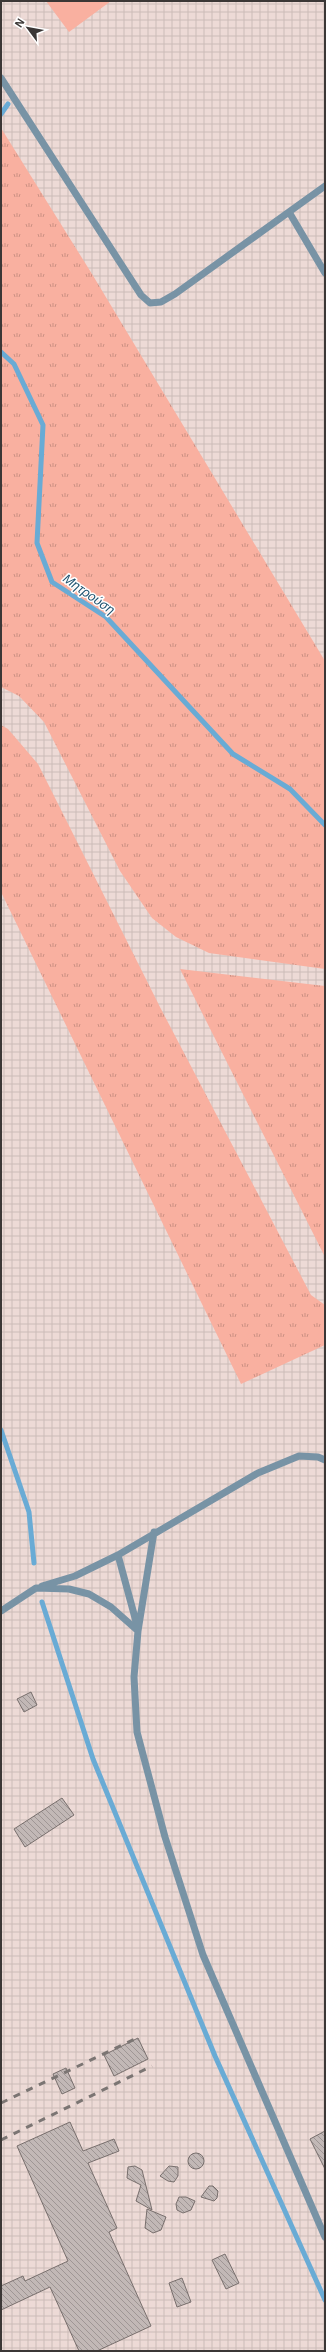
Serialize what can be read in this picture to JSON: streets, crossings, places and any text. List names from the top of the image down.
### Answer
{
  "water": ["Μητρούση"],
  "north": "top left"
}
